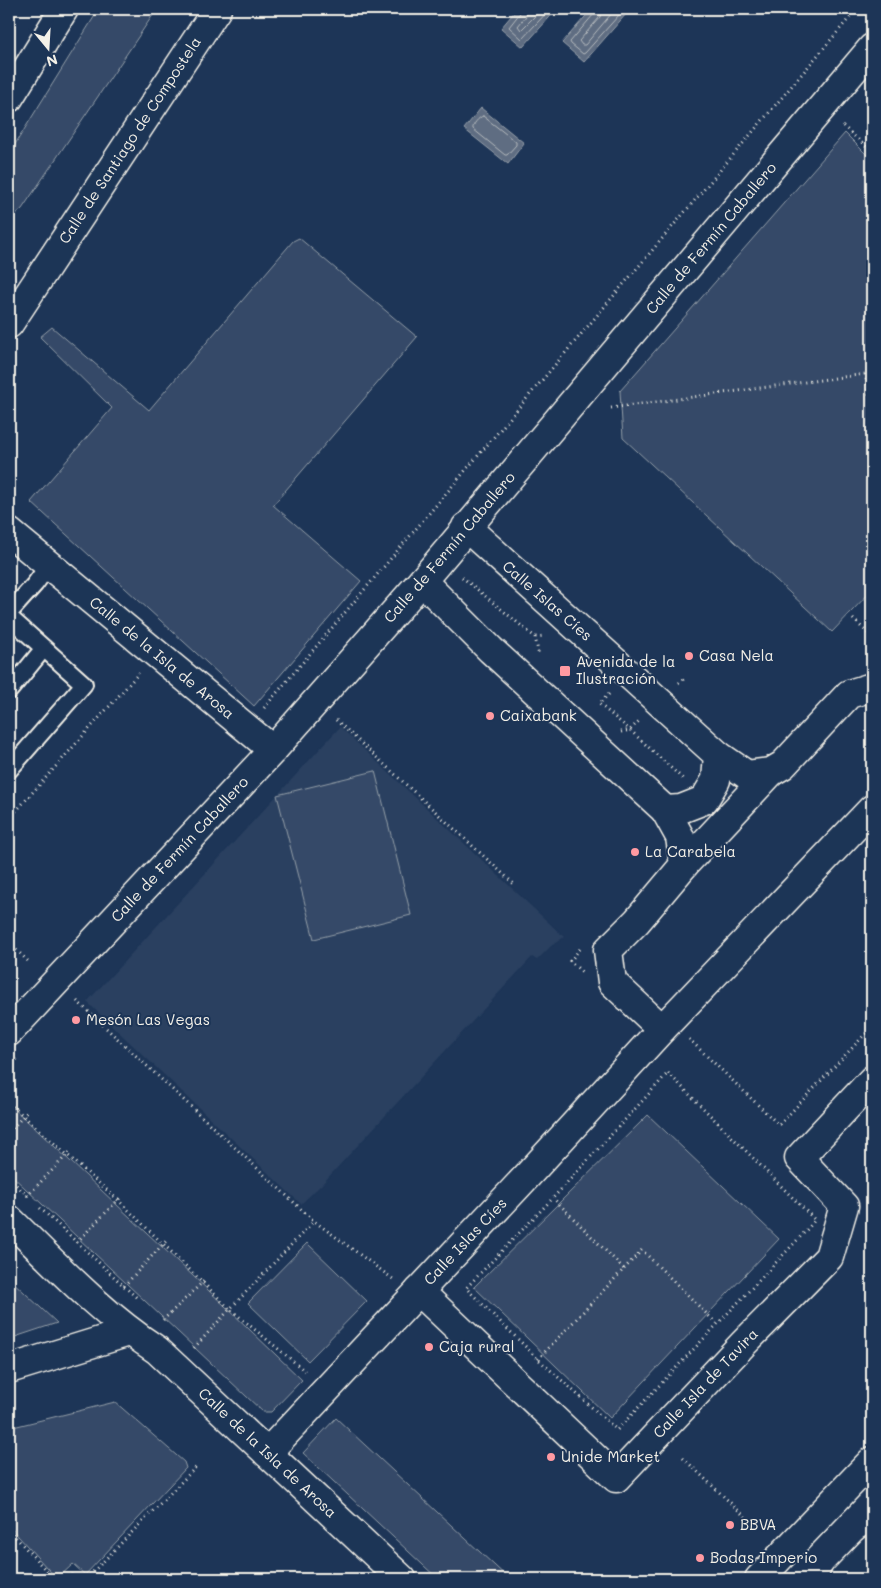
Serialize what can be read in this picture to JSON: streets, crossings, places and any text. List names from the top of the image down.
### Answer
{
  "streets": {
    "main road": [
      "Calle de Santiago de Compostela",
      "Calle de Fermín Caballero",
      "Calle Islas Cíes",
      "Calle de la Isla de Arosa",
      "Calle Isla de Tavira"
    ]
  },
  "crossings": [
    ["Calle de Fermín Caballero", "Calle Islas Cíes"],
    ["Calle de Fermín Caballero", "Calle de la Isla de Arosa"],
    ["Calle Islas Cíes", "Calle de la Isla de Arosa"],
    ["Calle Islas Cíes", "Calle Isla de Tavira"]
  ],
  "places": {
    "other": [
      "Casa Nela",
      "Caixabank",
      "La Carabela",
      "Mesón Las Vegas",
      "Caja rural",
      "Unide Market",
      "BBVA",
      "Bodas Imperio"
    ],
    "transit": ["Avenida de la Ilustración"]
  },
  "north": "bottom"
}
